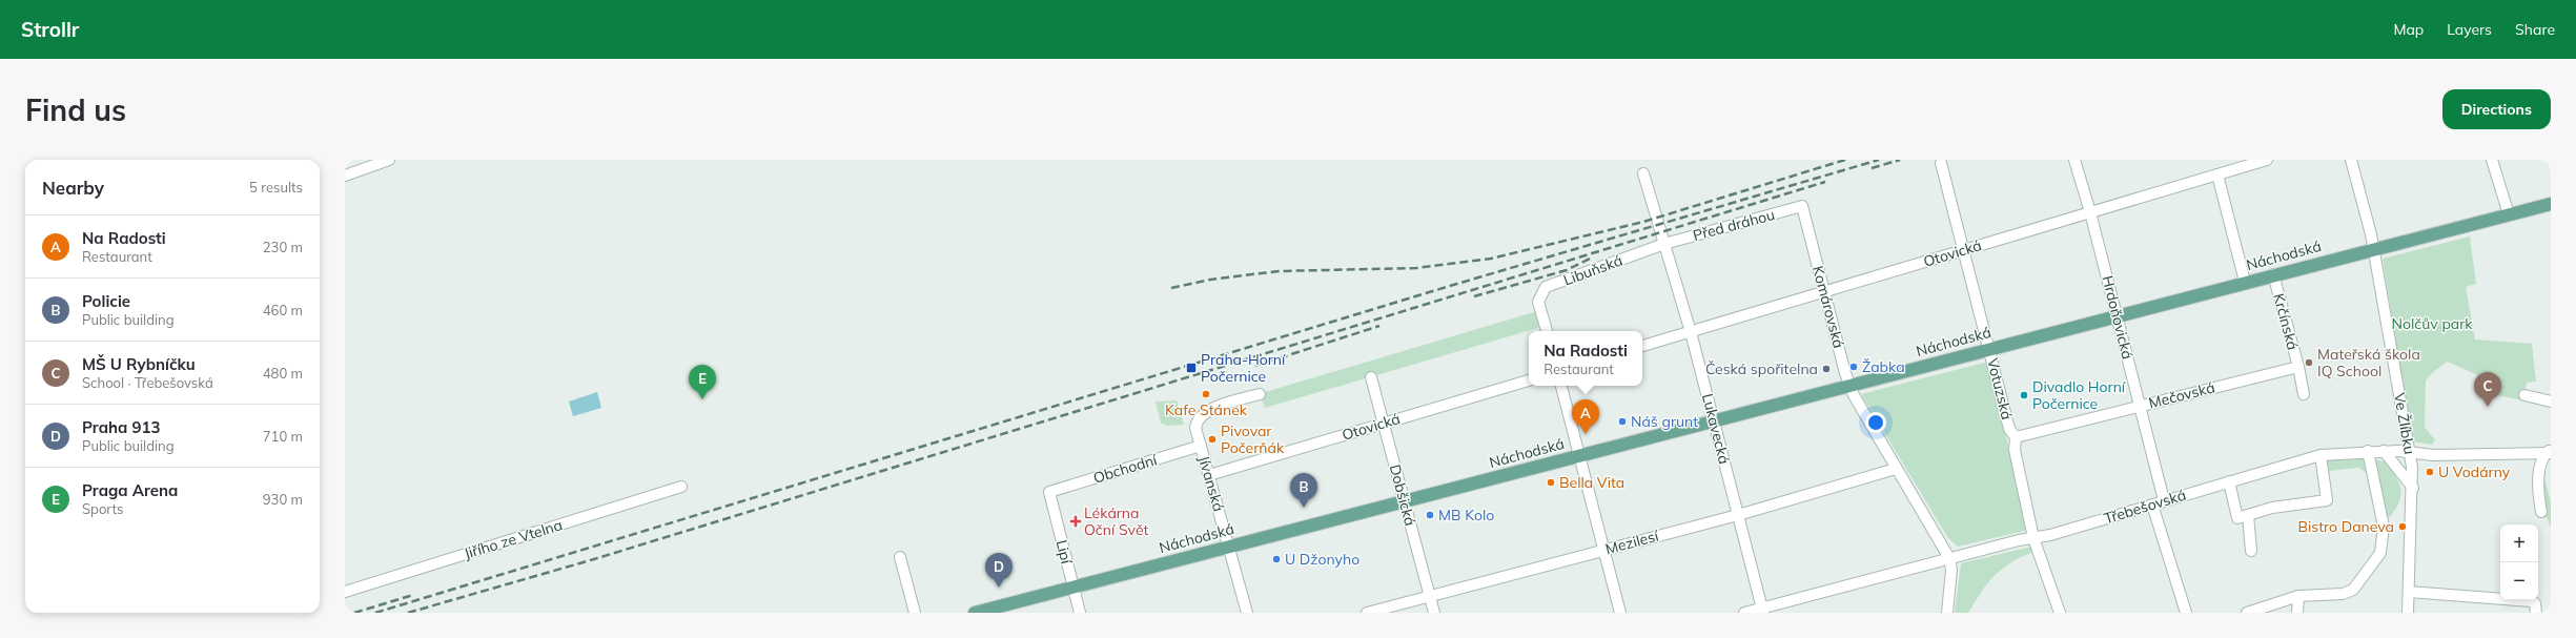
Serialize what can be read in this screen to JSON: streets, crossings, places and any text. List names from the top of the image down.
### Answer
{
  "streets": {
    "main road": ["Náchodská"],
    "street": [
      "Před dráhou",
      "Otovická",
      "Libuňská",
      "Komárovská",
      "Hrdoňovická",
      "Krčínská",
      "Votuzská",
      "Mečovská",
      "Ve Žlíbku",
      "Lukavecká",
      "Obchodní",
      "Jívanská",
      "Dobšická",
      "Třebešovská",
      "Jiřího ze Vtelna",
      "Mezilesí",
      "Lipí"
    ]
  },
  "crossings": [
    ["Před dráhou", "Libuňská"],
    ["Před dráhou", "Komárovská"],
    ["Před dráhou", "Lukavecká"],
    ["Otovická", "Komárovská"],
    ["Otovická", "Hrdoňovická"],
    ["Otovická", "Votuzská"],
    ["Otovická", "Lukavecká"],
    ["Otovická", "Jívanská"],
    ["Otovická", "Dobšická"],
    ["Náchodská", "Komárovská"],
    ["Náchodská", "Hrdoňovická"],
    ["Náchodská", "Krčínská"],
    ["Náchodská", "Votuzská"],
    ["Náchodská", "Ve Žlíbku"],
    ["Náchodská", "Lukavecká"],
    ["Náchodská", "Jívanská"],
    ["Náchodská", "Dobšická"],
    ["Náchodská", "Lipí"],
    ["Libuňská", "Lukavecká"],
    ["Komárovská", "Třebešovská"],
    ["Komárovská", "Mezilesí"],
    ["Hrdoňovická", "Mečovská"],
    ["Hrdoňovická", "Třebešovská"],
    ["Krčínská", "Mečovská"],
    ["Votuzská", "Mečovská"],
    ["Votuzská", "Třebešovská"],
    ["Ve Žlíbku", "Třebešovská"],
    ["Lukavecká", "Třebešovská"],
    ["Lukavecká", "Mezilesí"],
    ["Obchodní", "Jívanská"],
    ["Obchodní", "Lipí"],
    ["Dobšická", "Mezilesí"]
  ],
  "parks": ["Nolčův park"],
  "places": {
    "other": [
      "Mateřská škola IQ School",
      "Žabka",
      "Česká spořitelna",
      "Kafe Stánek",
      "Divadlo Horní Počernice",
      "Náš grunt",
      "Pivovar Počerňák",
      "U Vodárny",
      "Bella Vita",
      "MB Kolo",
      "Bistro Daneva",
      "U Džonyho"
    ],
    "transit": ["Praha-Horní Počernice"],
    "health": ["Lékárna Oční Svět"]
  },
  "page": {
    "header": "Strollr",
    "nav": ["Map", "Layers", "Share"],
    "buttons": "Directions",
    "title": "Find us",
    "heading": ["Nearby", "5 results"],
    "list": [
      {
        "mark": "A",
        "name": "Na Radosti",
        "note": "Restaurant",
        "value": "230 m"
      },
      {
        "mark": "B",
        "name": "Policie",
        "note": "Public building",
        "value": "460 m"
      },
      {
        "mark": "C",
        "name": "MŠ U Rybníčku",
        "note": "School · Třebešovská",
        "value": "480 m"
      },
      {
        "mark": "D",
        "name": "Praha 913",
        "note": "Public building",
        "value": "710 m"
      },
      {
        "mark": "E",
        "name": "Praga Arena",
        "note": "Sports",
        "value": "930 m"
      }
    ],
    "popup": ["Na Radosti", "Restaurant"],
    "pins": [
      "E",
      "C",
      "A",
      "B",
      "D"
    ],
    "map_buttons": ["+", "−"]
  }
}
